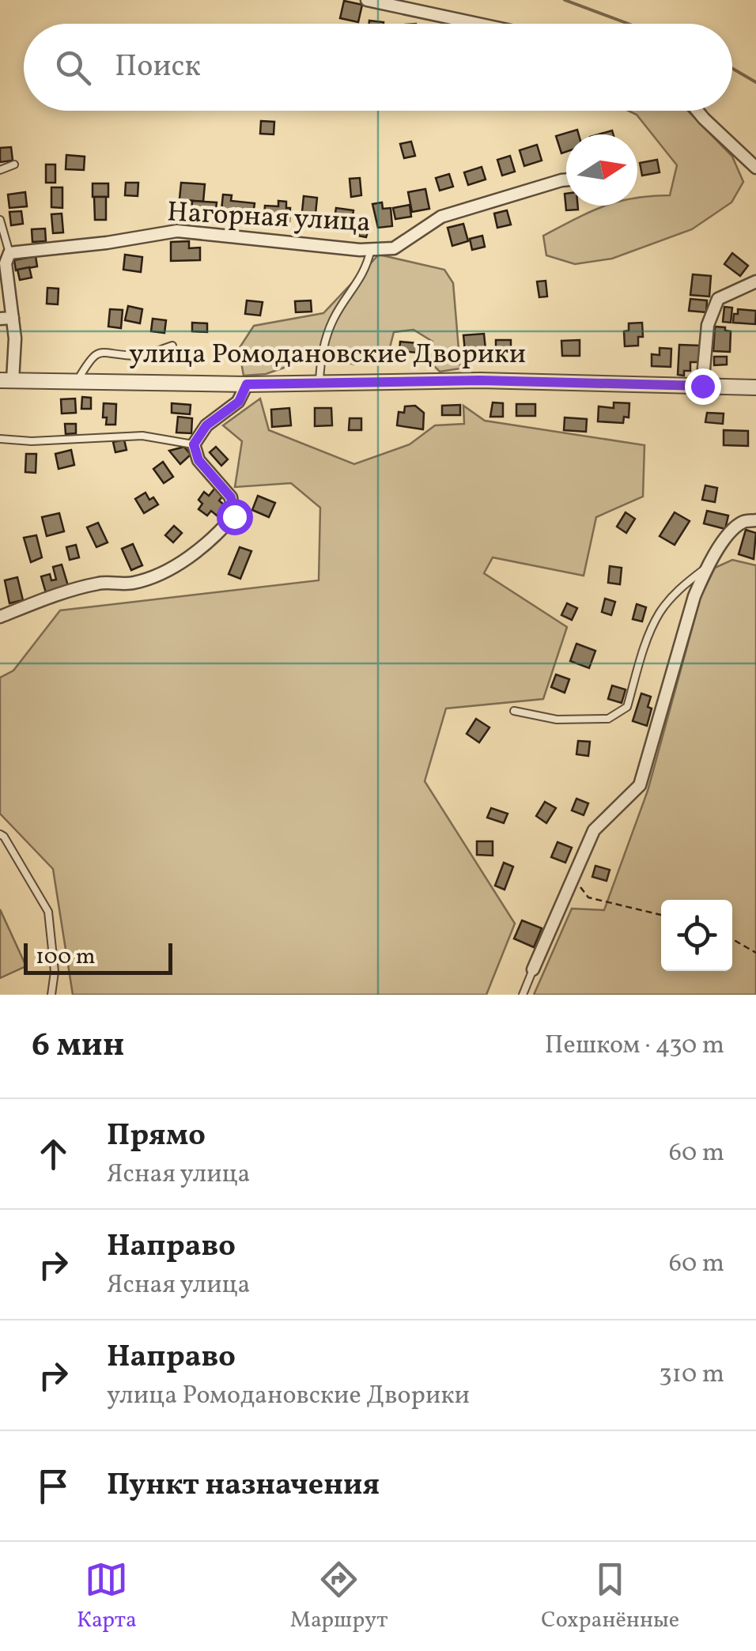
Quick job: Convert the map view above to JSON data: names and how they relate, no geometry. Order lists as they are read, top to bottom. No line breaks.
{"streets":{"street":["Нагорная улица","улица Ромодановские Дворики"]},"scale_bar":"100 m","north":"right","page":{"search":"Поиск","scale":"100 m","heading":["6 мин","Пешком · 430 m"],"list":[["Прямо","Ясная улица","60 m"],["Направо","Ясная улица","60 m"],["Направо","улица Ромодановские Дворики","310 m"],"Пункт назначения"],"nav":["Карта","Маршрут","Сохранённые"]}}
